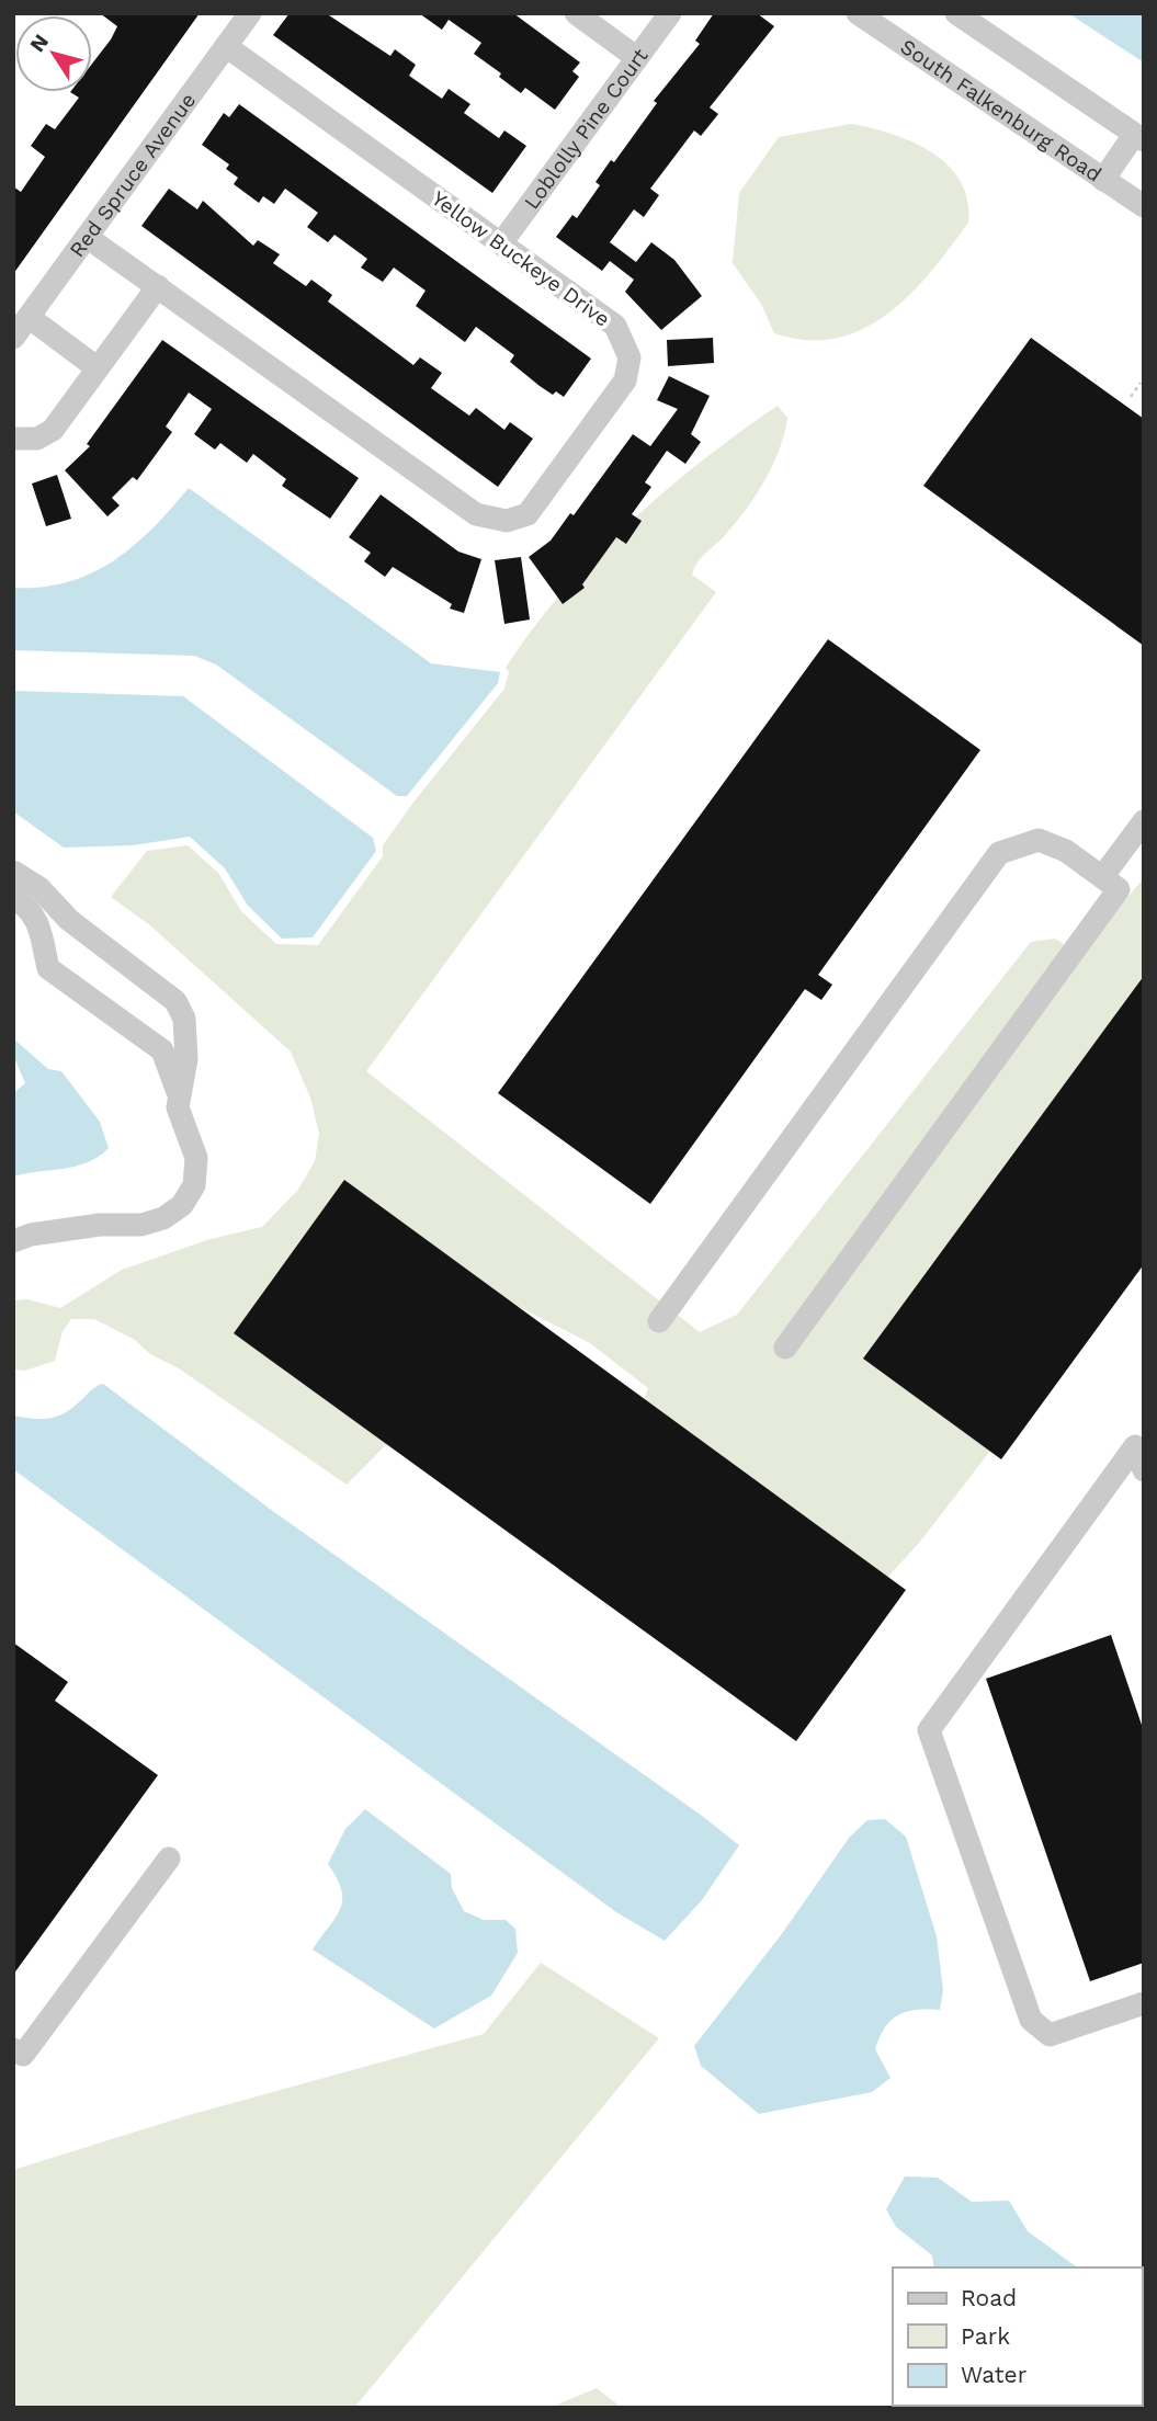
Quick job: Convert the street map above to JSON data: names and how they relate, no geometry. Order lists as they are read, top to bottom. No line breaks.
{"streets":{"street":["South Falkenburg Road","Loblolly Pine Court","Red Spruce Avenue","Yellow Buckeye Drive"]},"crossings":[["Loblolly Pine Court","Yellow Buckeye Drive"],["Red Spruce Avenue","Yellow Buckeye Drive"]],"legend":["Road","Park","Water"],"north":"top left"}
